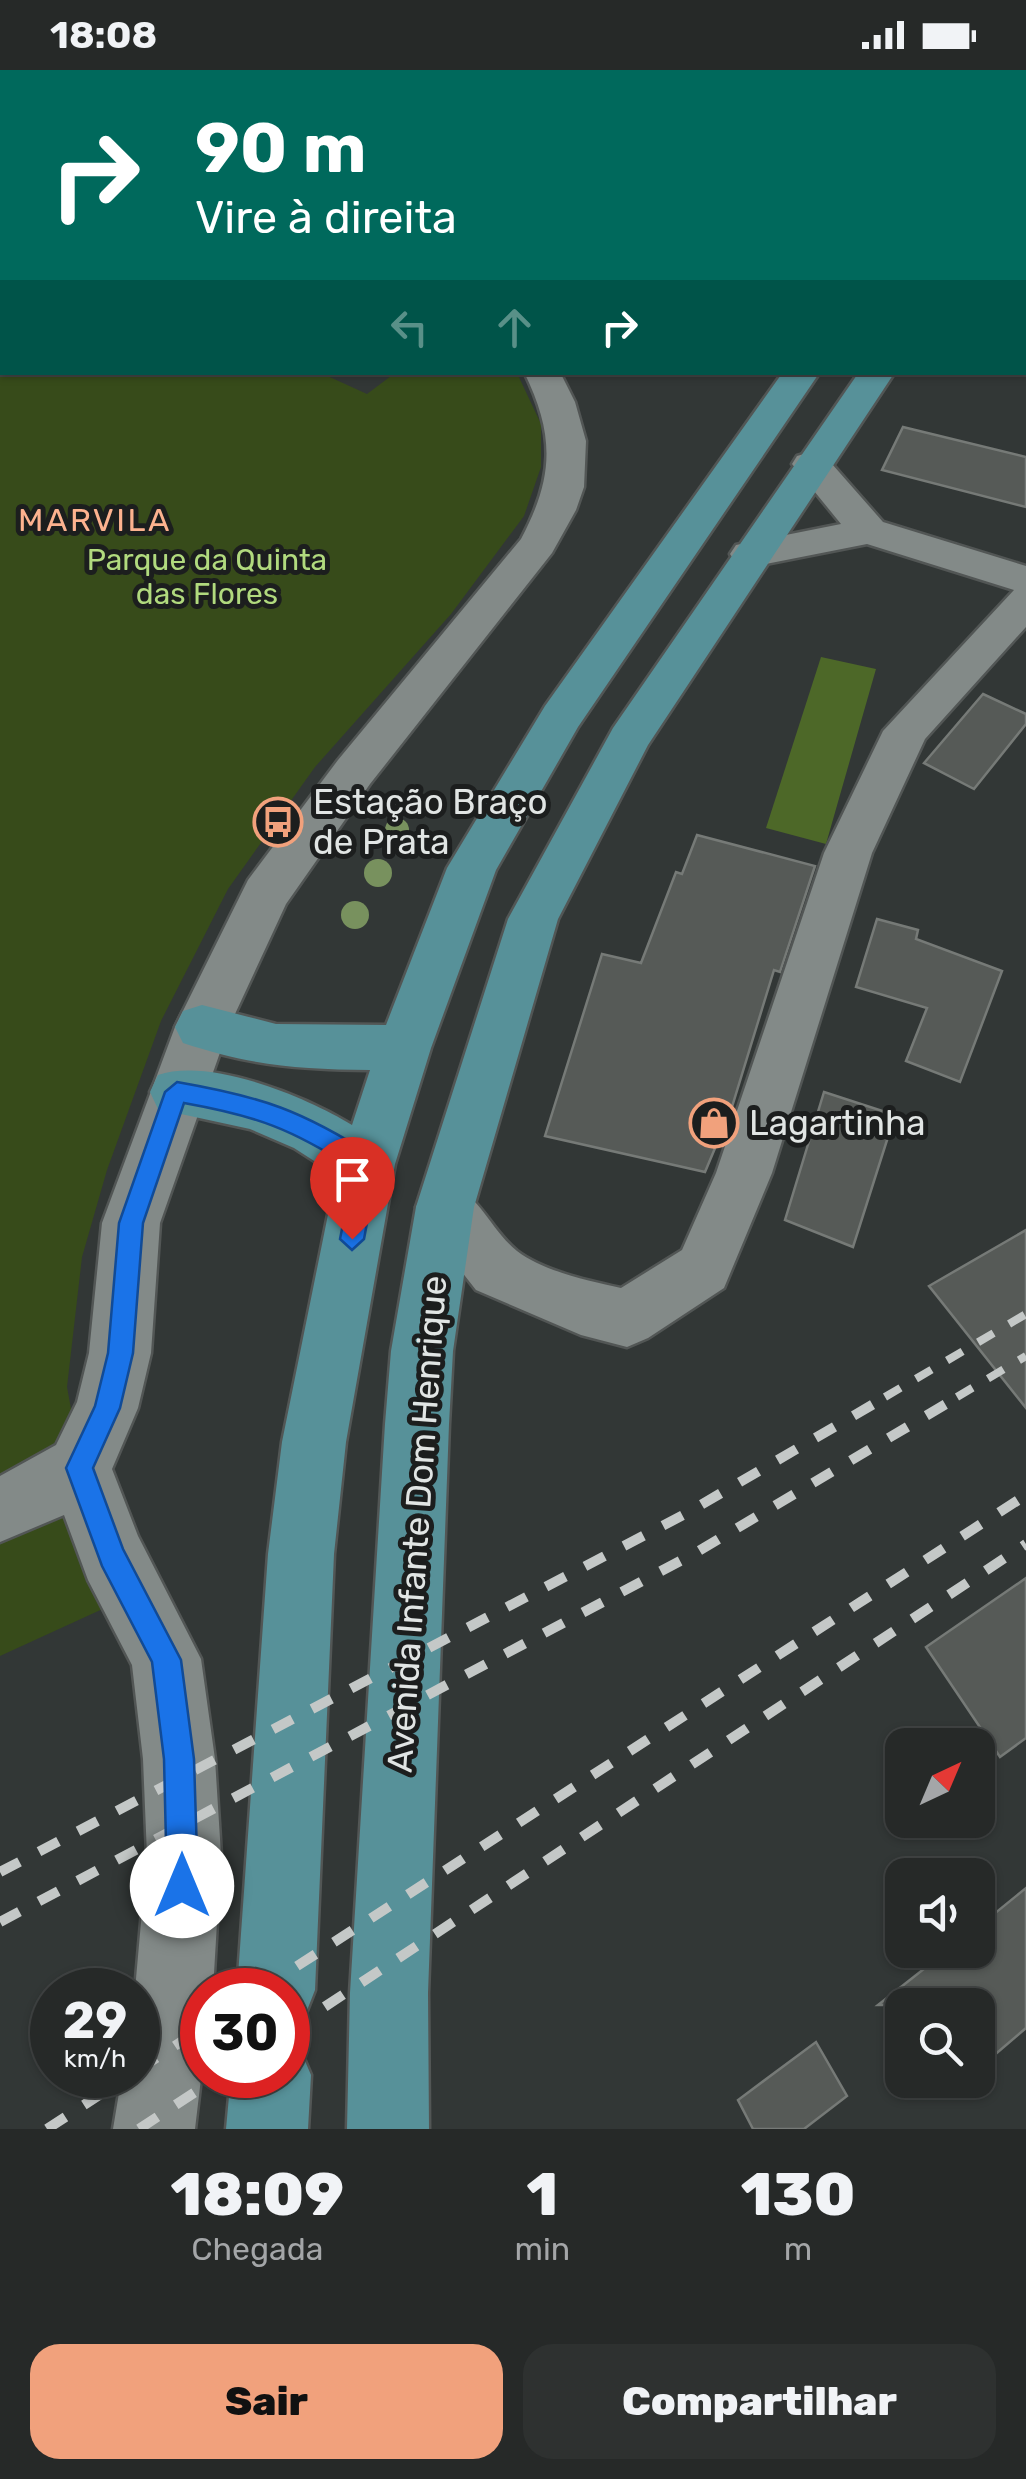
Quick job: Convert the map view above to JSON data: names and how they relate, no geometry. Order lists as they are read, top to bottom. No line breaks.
{"streets":{"main road":["Avenida Infante Dom Henrique"]},"districts":["MARVILA"],"parks":["Parque da Quinta das Flores"],"places":{"bus stop":["Estação Braço de Prata"],"shop":["Lagartinha"]},"north":"top right","page":{"status":"18:08","turn":["90 m","Vire à direita"],"speed":"29 km/h","limit":"30","eta":["18:09","Chegada","1","min","130","m"],"buttons":["Sair","Compartilhar"]}}
